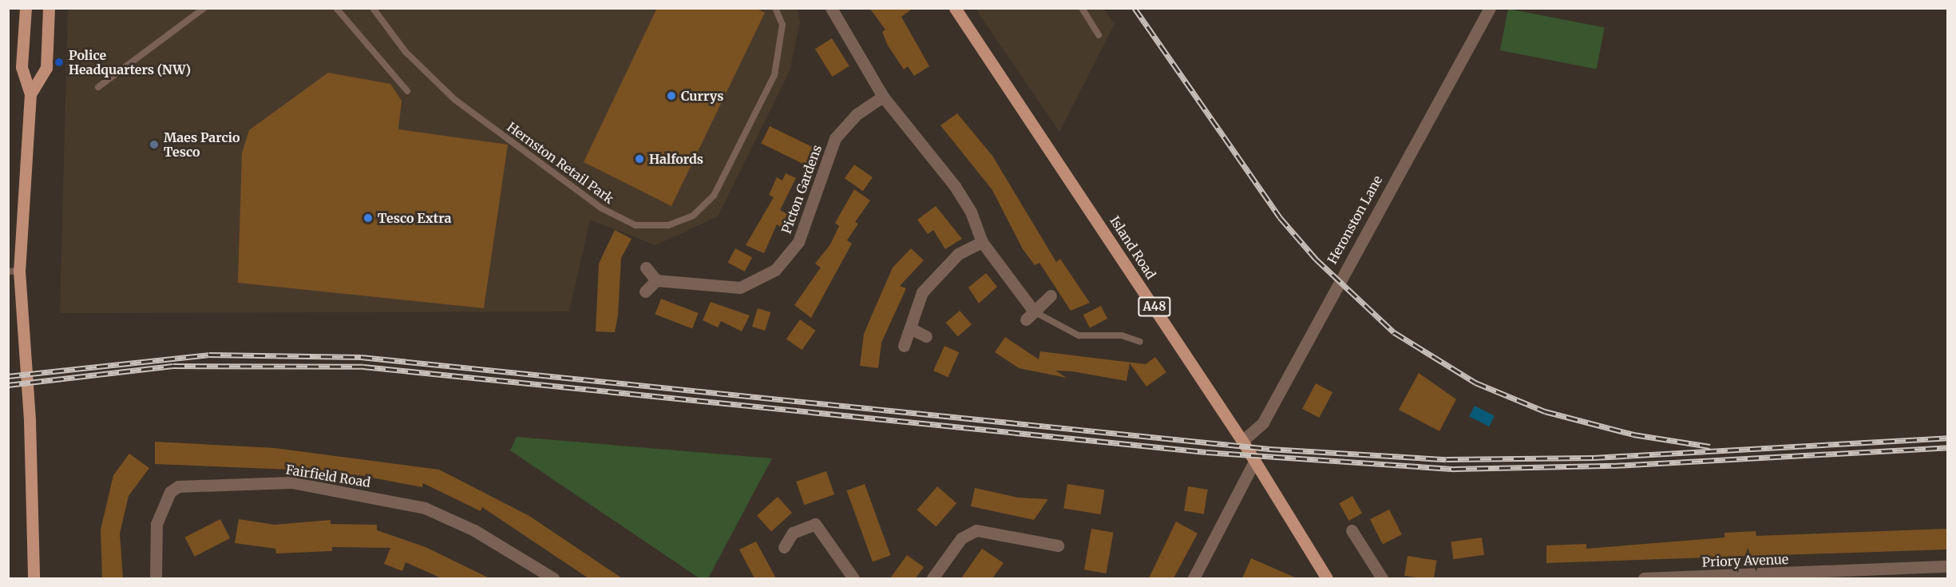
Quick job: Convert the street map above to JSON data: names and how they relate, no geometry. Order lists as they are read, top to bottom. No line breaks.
{"streets":{"main road":["Island Road","A48"],"street":["Picton Gardens","Heronston Lane","Fairfield Road","Priory Avenue"],"lane":["Hernston Retail Park"]},"crossings":[["Heronston Lane","Island Road"]],"places":["Police Headquarters (NW)","Currys","Maes Parcio Tesco","Halfords","Tesco Extra"]}
